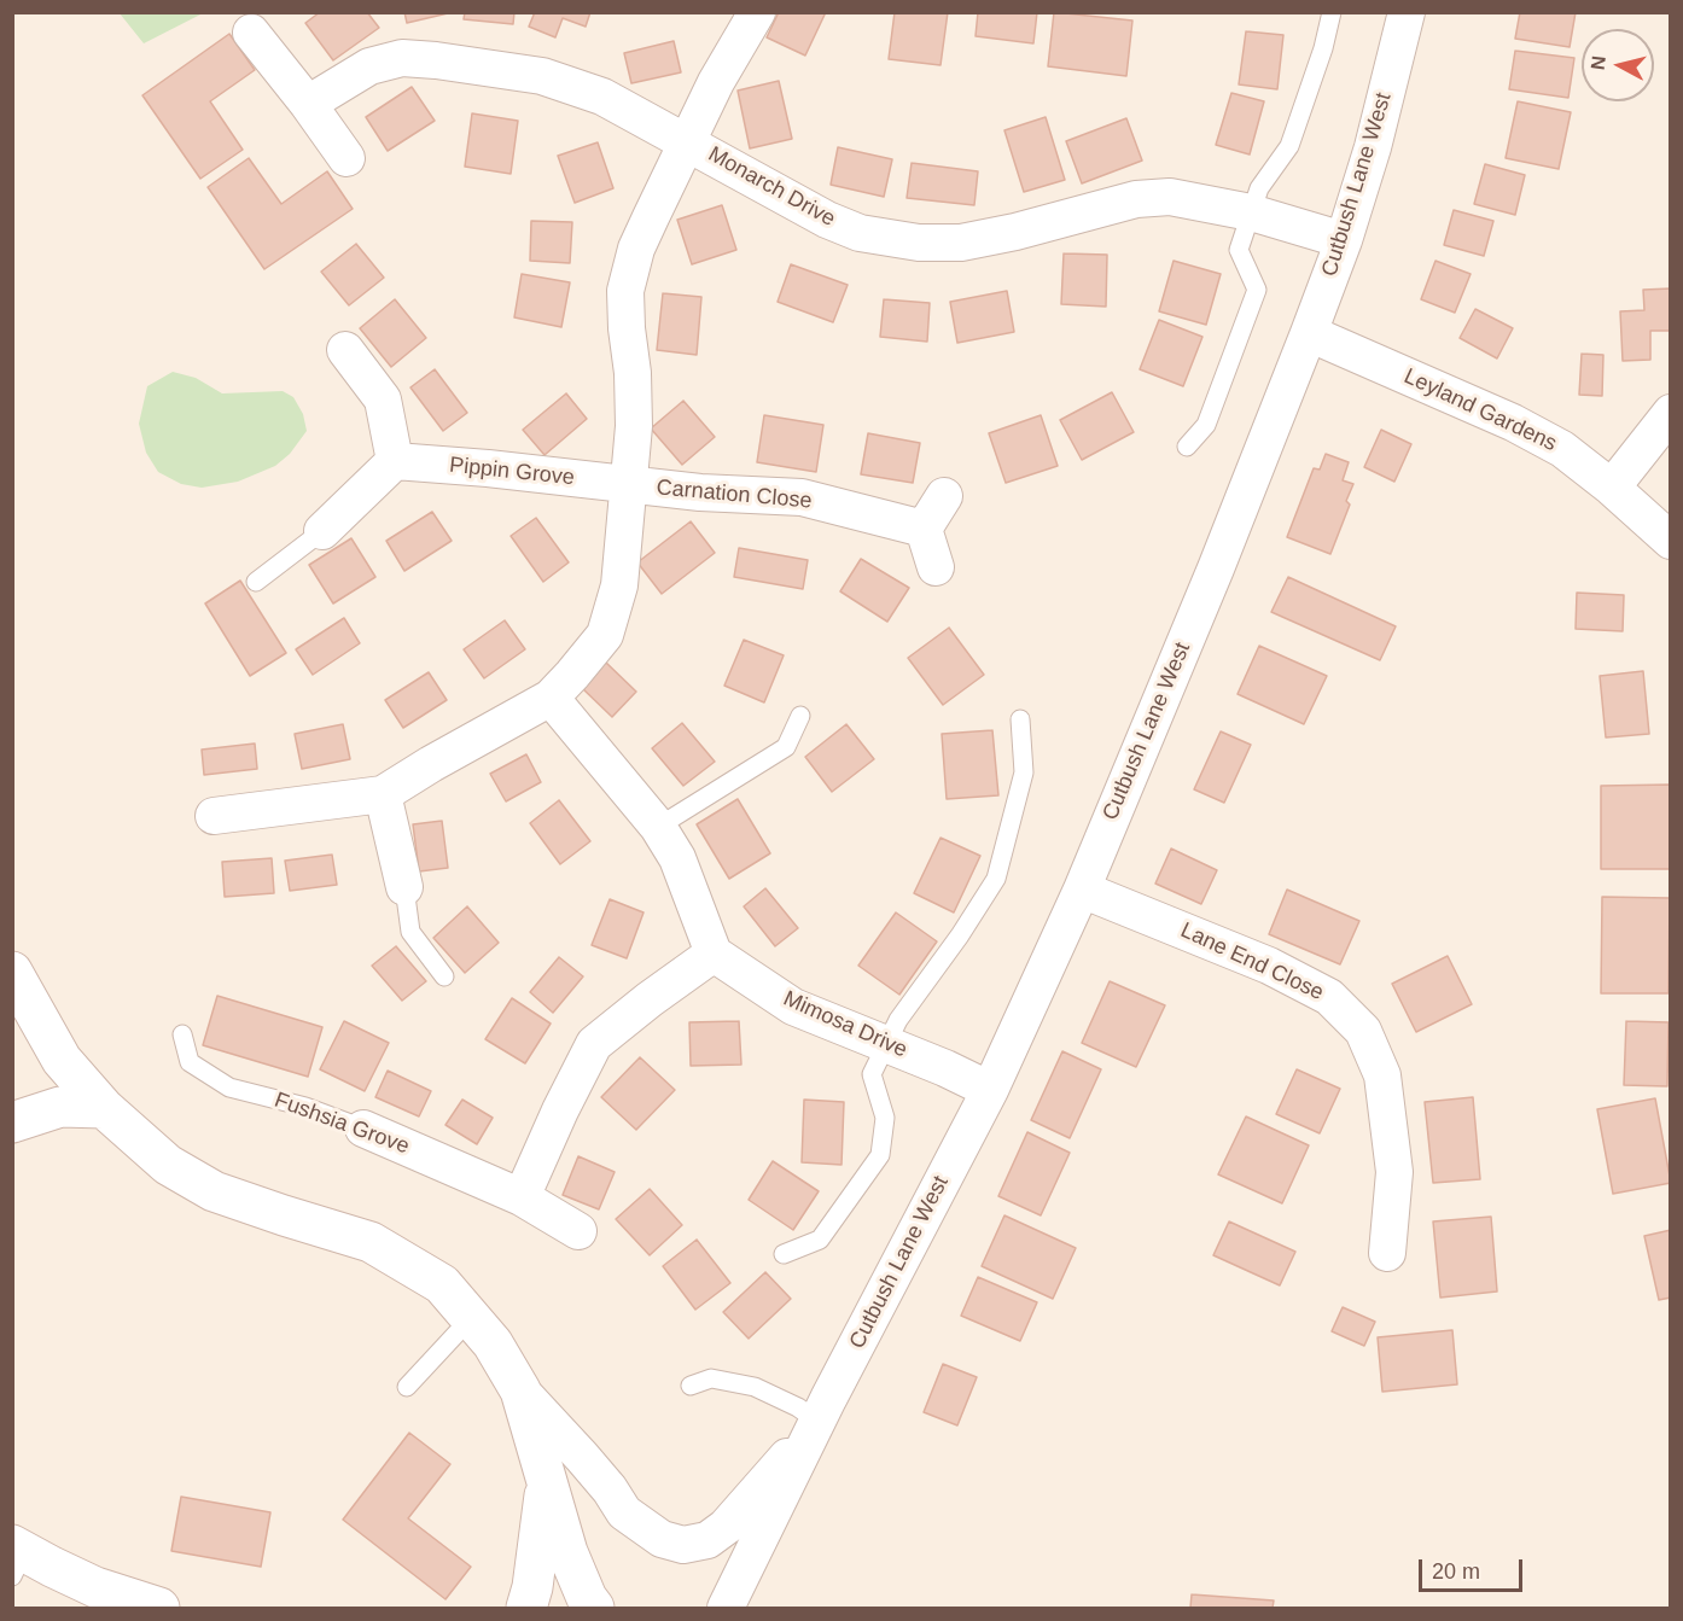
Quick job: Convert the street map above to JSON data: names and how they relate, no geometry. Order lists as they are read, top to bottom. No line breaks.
{"streets":{"street":["Cutbush Lane West","Monarch Drive","Leyland Gardens","Pippin Grove","Carnation Close","Lane End Close","Mimosa Drive","Fushsia Grove"]},"crossings":[["Cutbush Lane West","Monarch Drive"],["Cutbush Lane West","Leyland Gardens"],["Cutbush Lane West","Lane End Close"],["Cutbush Lane West","Mimosa Drive"],["Pippin Grove","Carnation Close"]],"scale_bar":"20 m","north":"left"}
